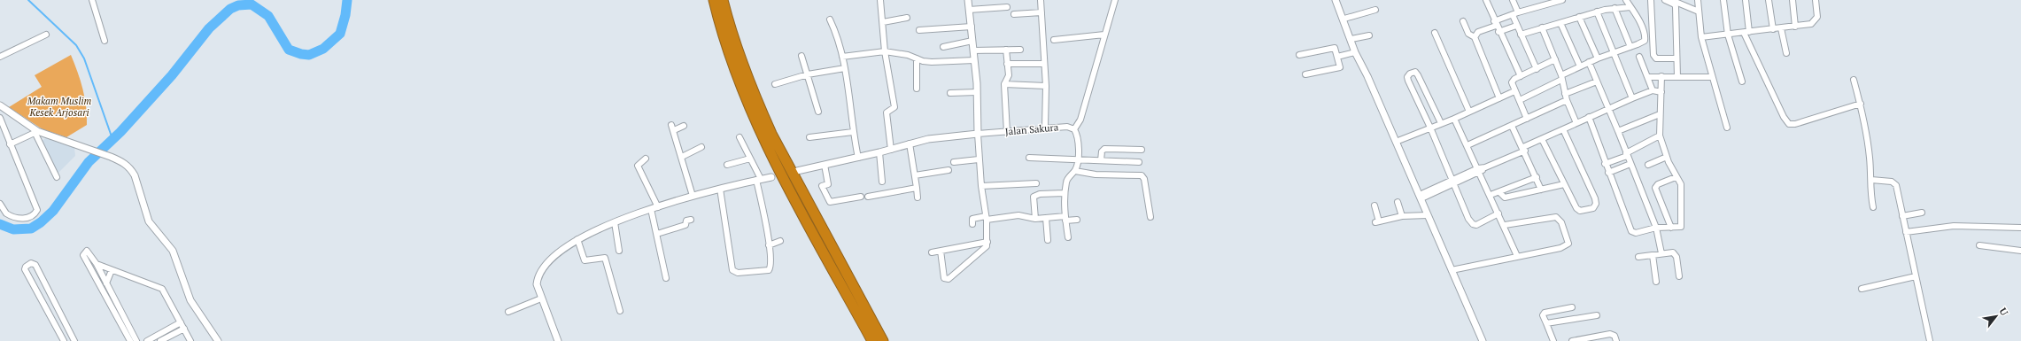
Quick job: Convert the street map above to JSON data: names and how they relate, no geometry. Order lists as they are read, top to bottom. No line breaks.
{"streets":{"street":["Jalan Sakura"]},"parks":["Makam Muslim Kesek Arjosari"],"north":"top right"}
